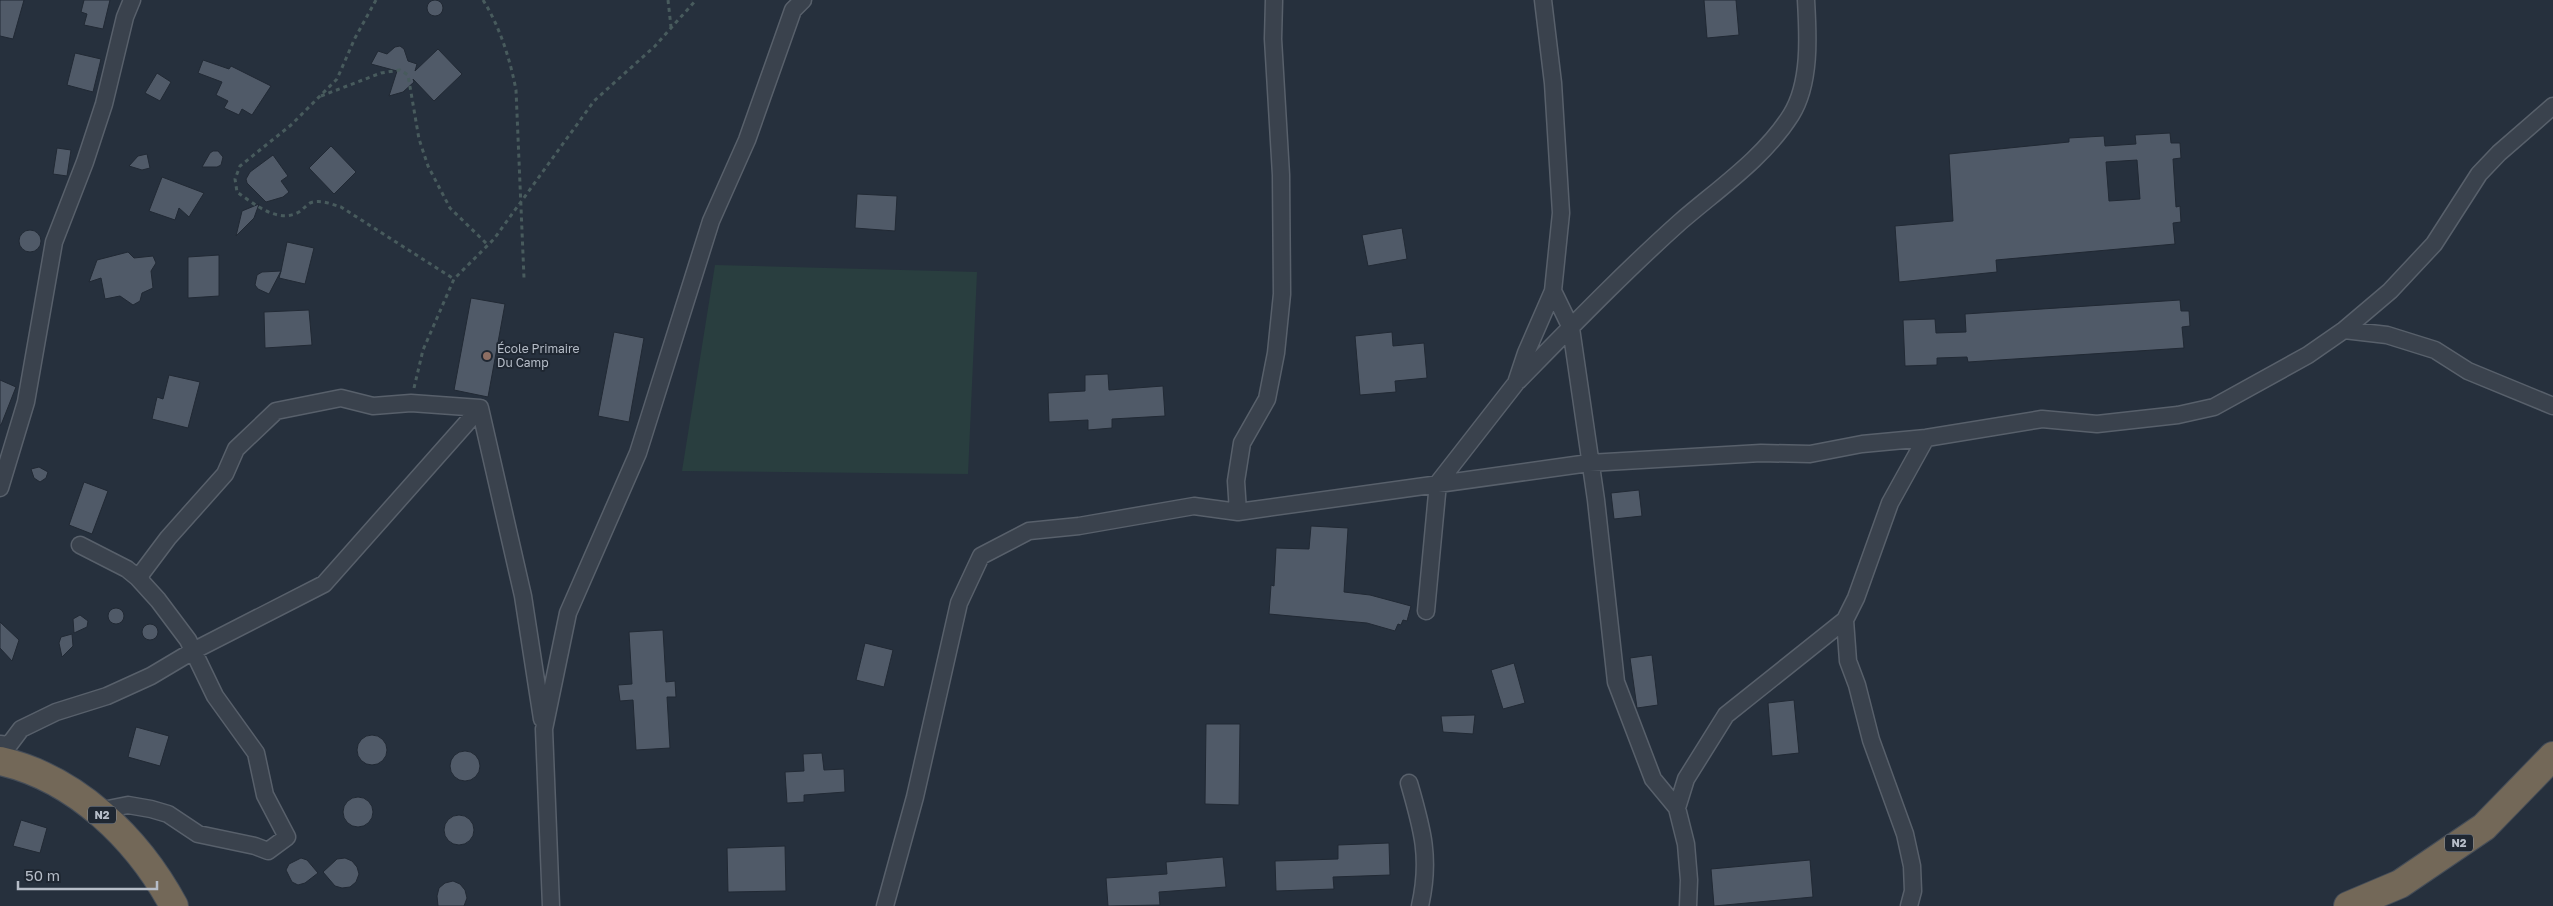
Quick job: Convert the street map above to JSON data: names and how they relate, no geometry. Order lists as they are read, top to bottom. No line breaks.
{"streets":{"highway":["N2"]},"places":["École Primaire Du Camp"],"scale_bar":"50 m"}
